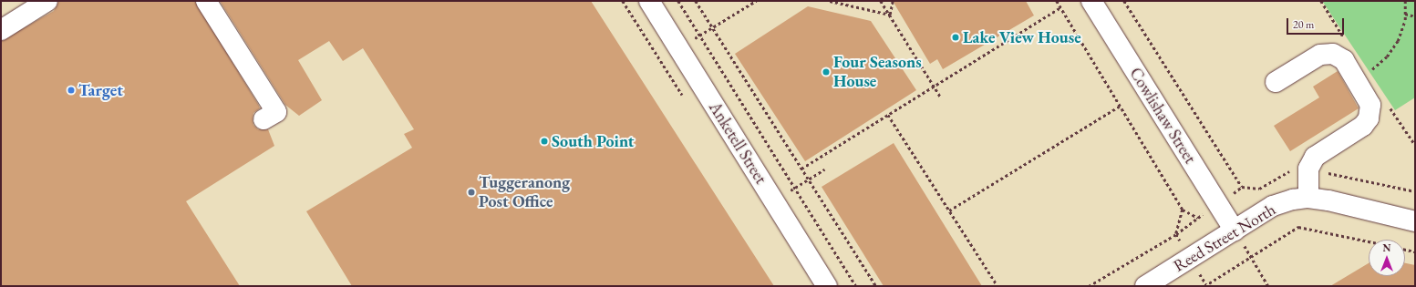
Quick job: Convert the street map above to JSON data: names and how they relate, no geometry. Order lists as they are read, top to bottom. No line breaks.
{"streets":{"street":["Cowlishaw Street","Anketell Street","Reed Street North"]},"crossings":[["Cowlishaw Street","Reed Street North"]],"places":["Lake View House","Four Seasons House","Target","South Point","Tuggeranong Post Office"],"scale_bar":"20 m","north":"top"}
